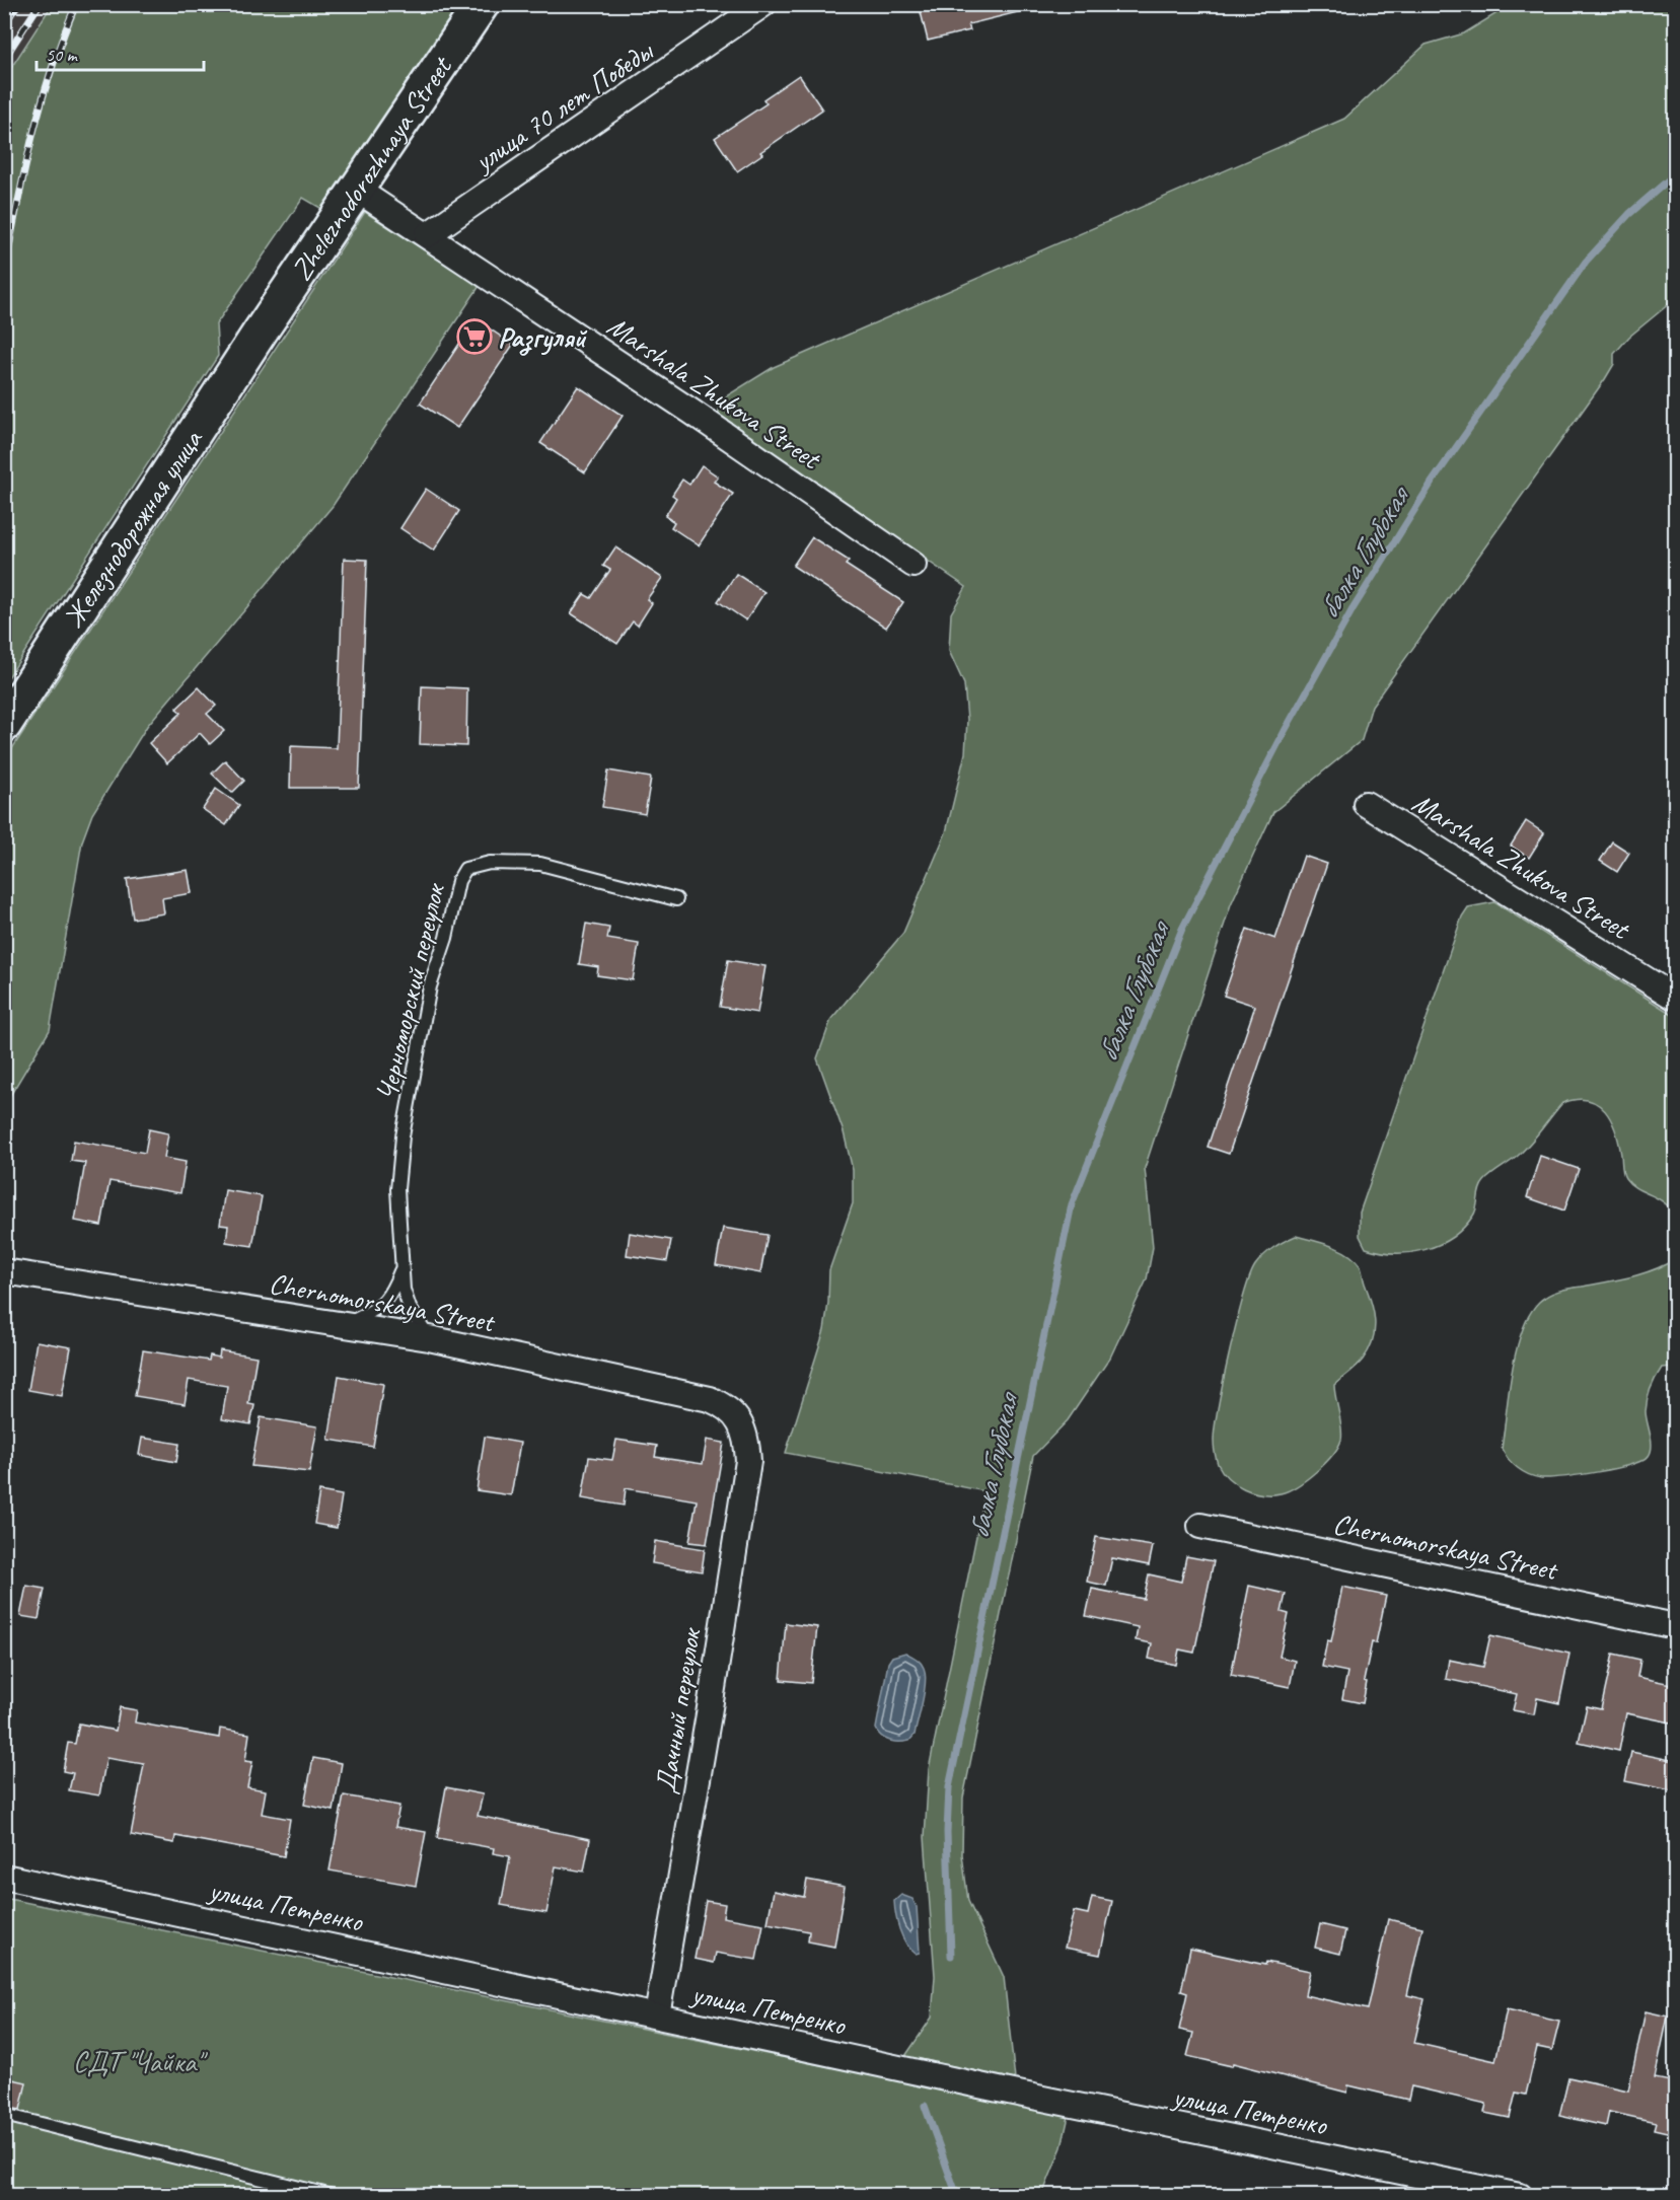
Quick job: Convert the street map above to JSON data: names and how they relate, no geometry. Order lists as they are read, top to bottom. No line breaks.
{"streets":{"main road":["Zheleznodorozhnaya Street","Железнодорожная улица"],"street":["улица 70 лет Победы","Marshala Zhukova Street","Chernomorskaya Street","Дачный переулок","улица Петренко"],"lane":["Черноморский переулок"]},"crossings":[["улица 70 лет Победы","Marshala Zhukova Street"],["Zheleznodorozhnaya Street","Marshala Zhukova Street"],["Zheleznodorozhnaya Street","Железнодорожная улица"],["Marshala Zhukova Street","Железнодорожная улица"],["Черноморский переулок","Chernomorskaya Street"],["Chernomorskaya Street","Дачный переулок"],["Дачный переулок","улица Петренко"]],"water":["балка Глубокая"],"parks":["СДТ \"Чайка\""],"places":{"supermarket":["Разгуляй"]},"scale_bar":"50 m"}
